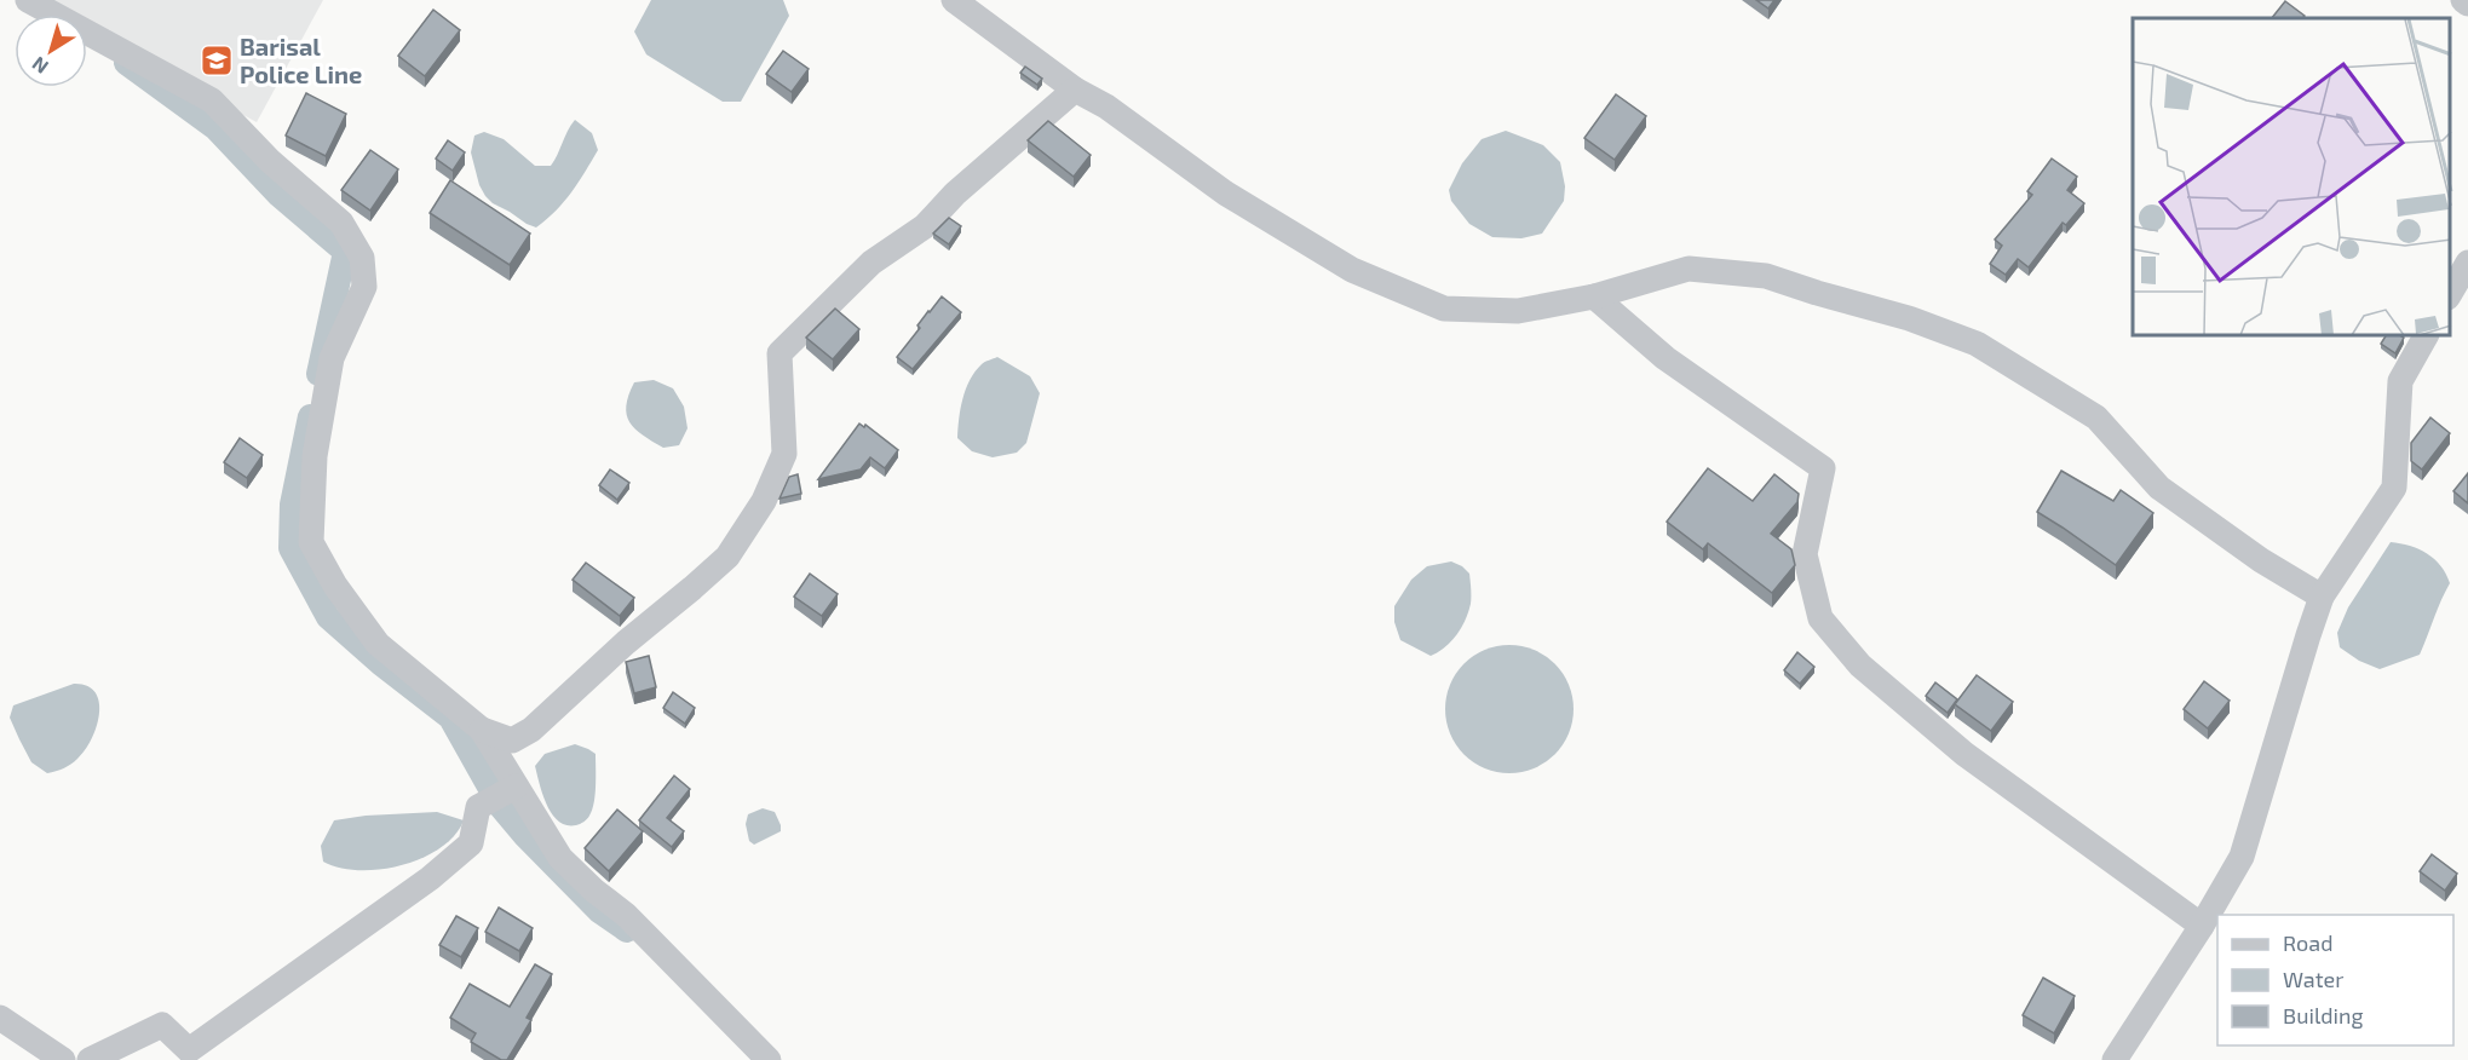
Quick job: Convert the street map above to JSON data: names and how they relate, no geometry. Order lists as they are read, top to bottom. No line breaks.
{"places":{"school or university":["Barisal Police Line"]},"legend":["Road","Water","Building"],"north":"bottom left"}
